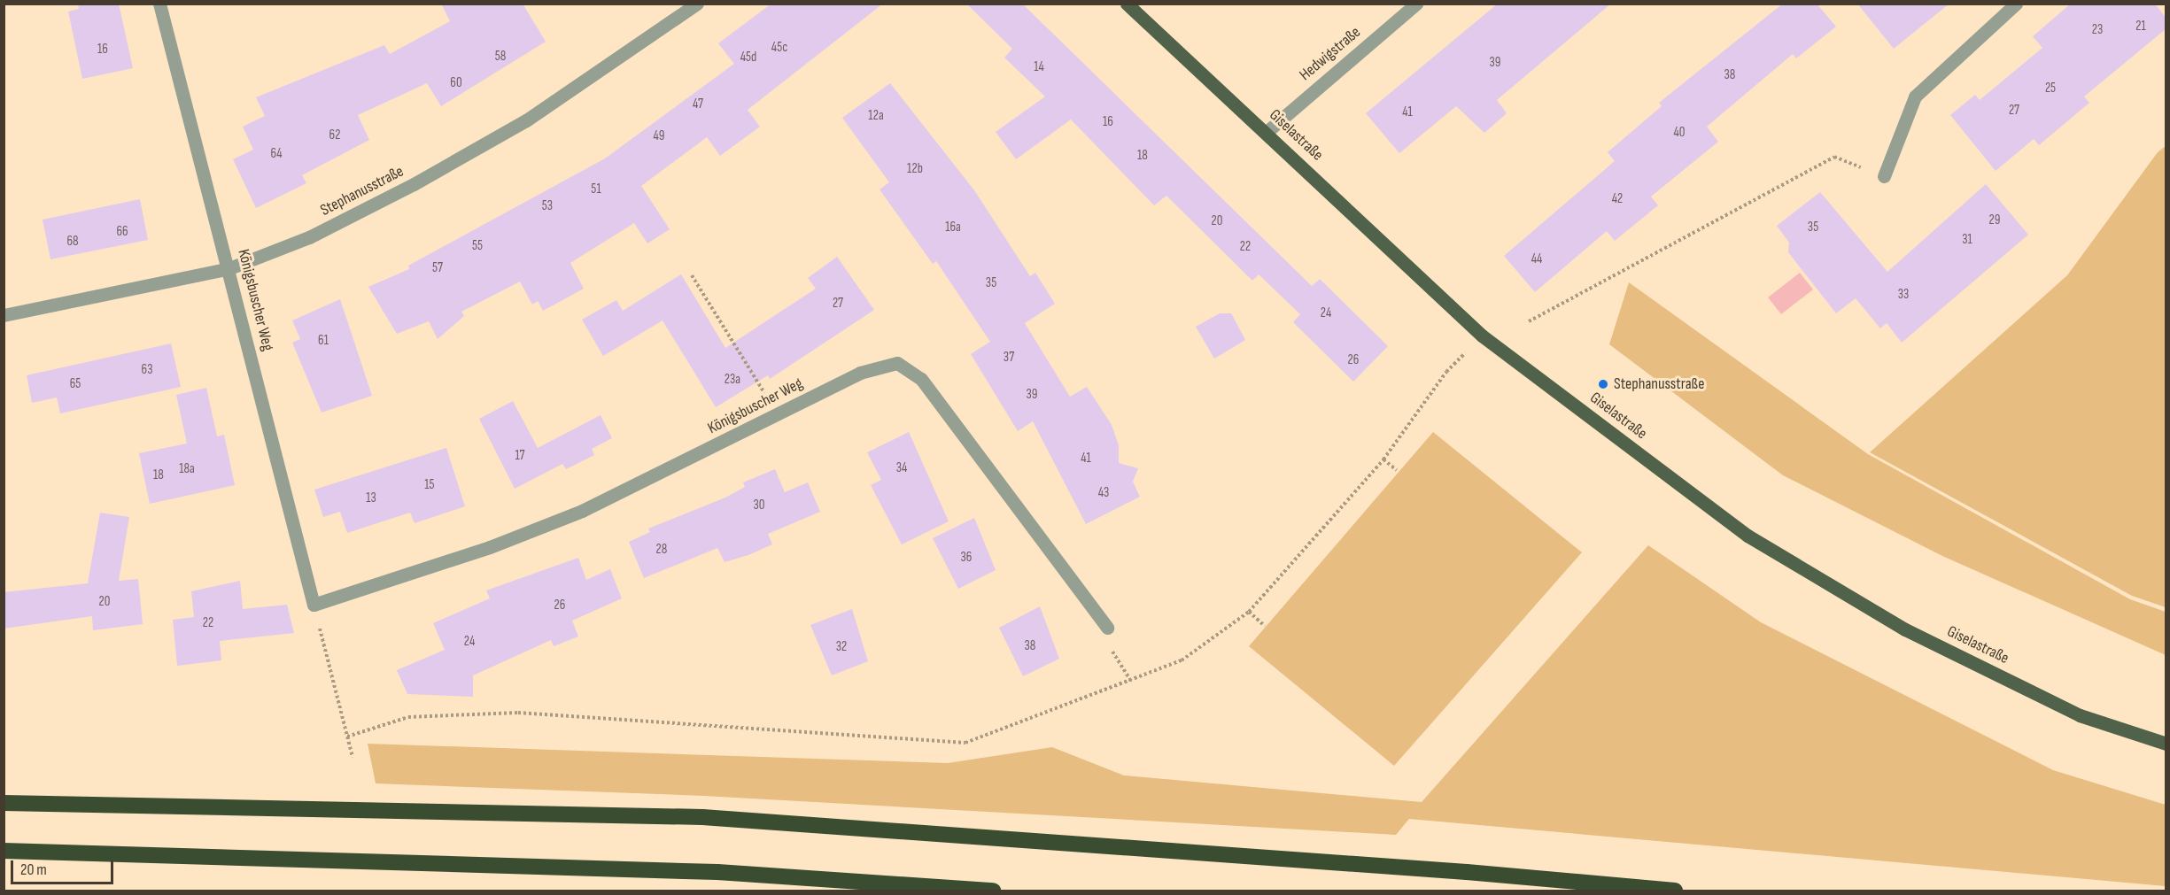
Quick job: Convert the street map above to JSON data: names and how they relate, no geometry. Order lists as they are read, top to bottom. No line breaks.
{"streets":{"main road":["Giselastraße"],"street":["Hedwigstraße","Stephanusstraße","Königsbuscher Weg"]},"crossings":[["Hedwigstraße","Giselastraße"],["Stephanusstraße","Königsbuscher Weg"]],"places":["Stephanusstraße"],"house_numbers":["21","23","45c","16","58","45d","39","14","38","60","25","47","27","41","12a","16","40","62","49","64","18","12b","51","42","53","29","20","16a","35","66","31","68","55","22","44","57","35","33","27","24","61","37","26","63","23a","65","39","17","41","34","18a","18","15","43","13","30","28","36","20","26","22","24","38","32"],"scale_bar":"20 m"}
